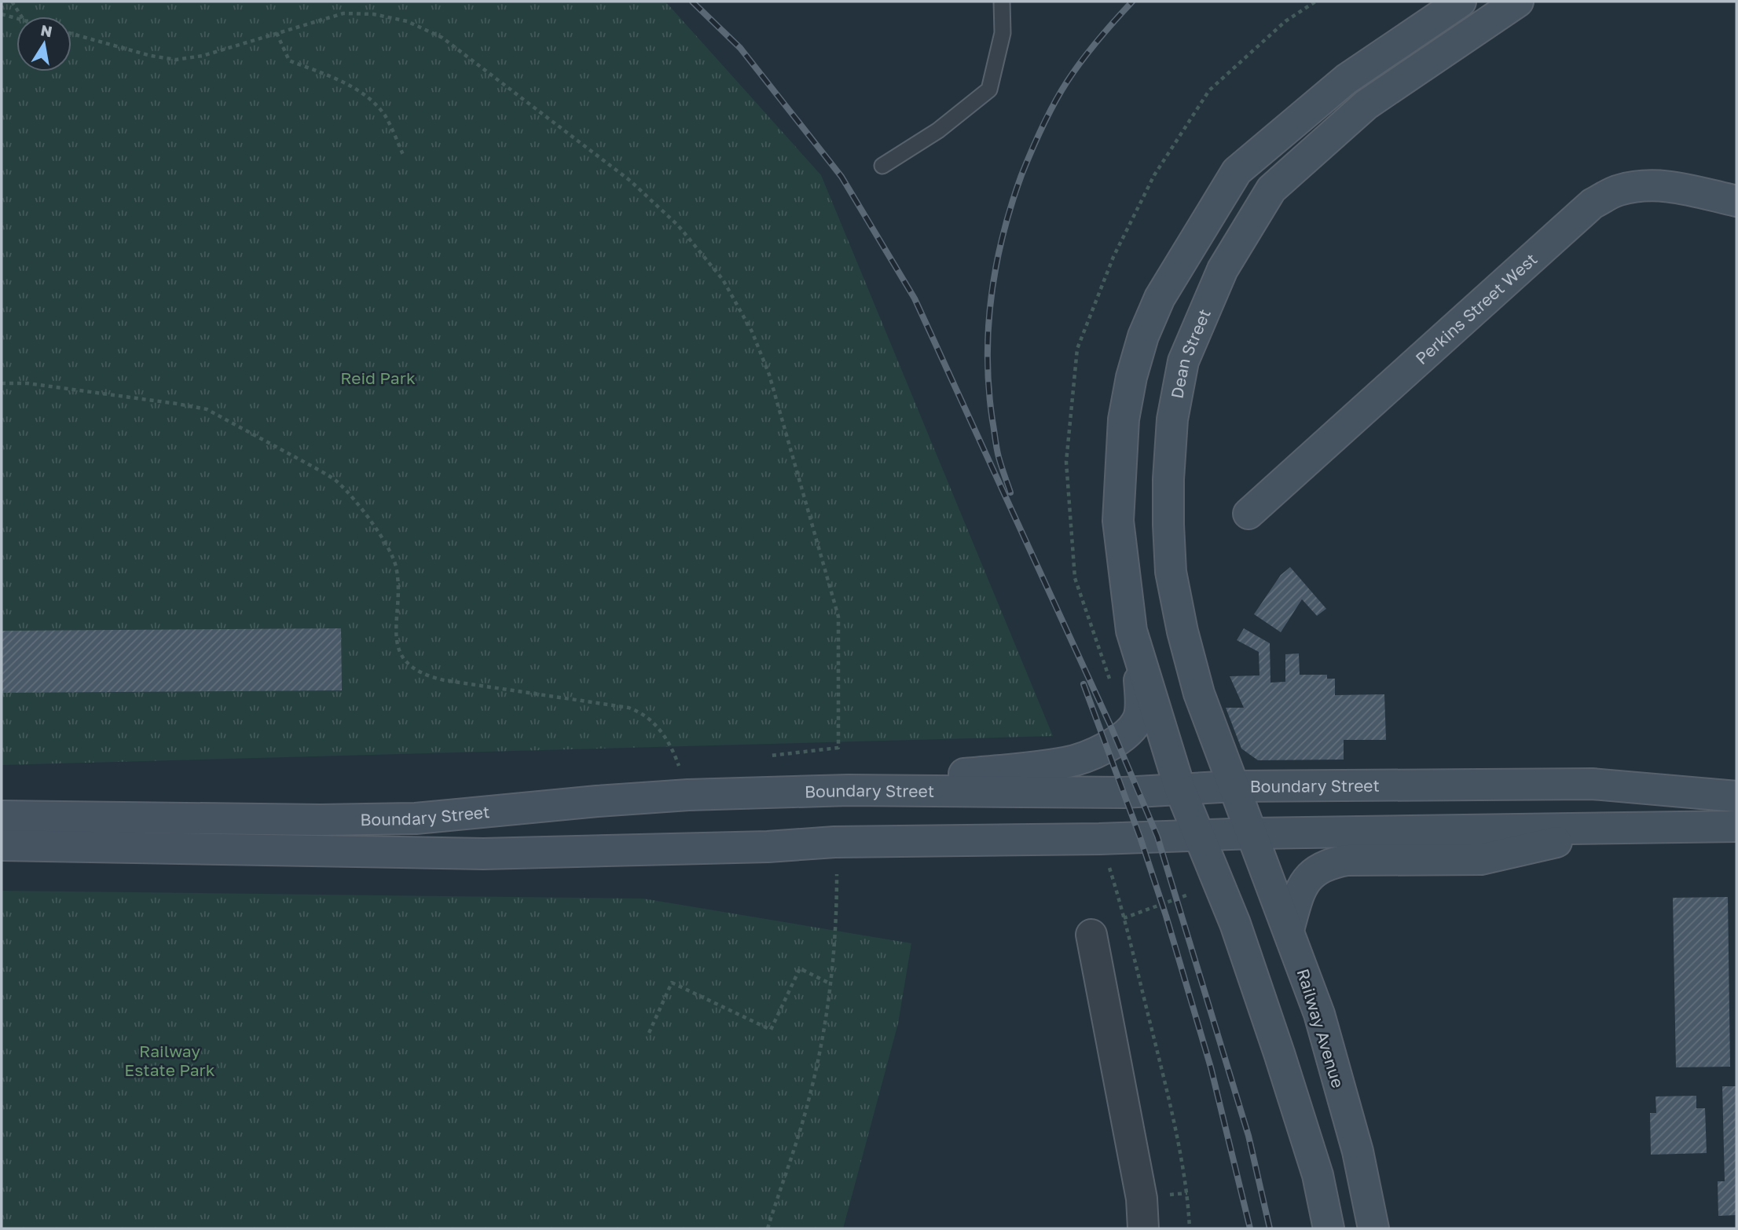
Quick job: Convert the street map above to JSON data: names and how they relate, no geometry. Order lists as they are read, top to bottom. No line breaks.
{"streets":{"main road":["Perkins Street West","Dean Street","Boundary Street","Railway Avenue"]},"crossings":[["Dean Street","Boundary Street"],["Dean Street","Railway Avenue"],["Boundary Street","Railway Avenue"]],"parks":["Reid Park","Railway Estate Park"],"north":"top"}
